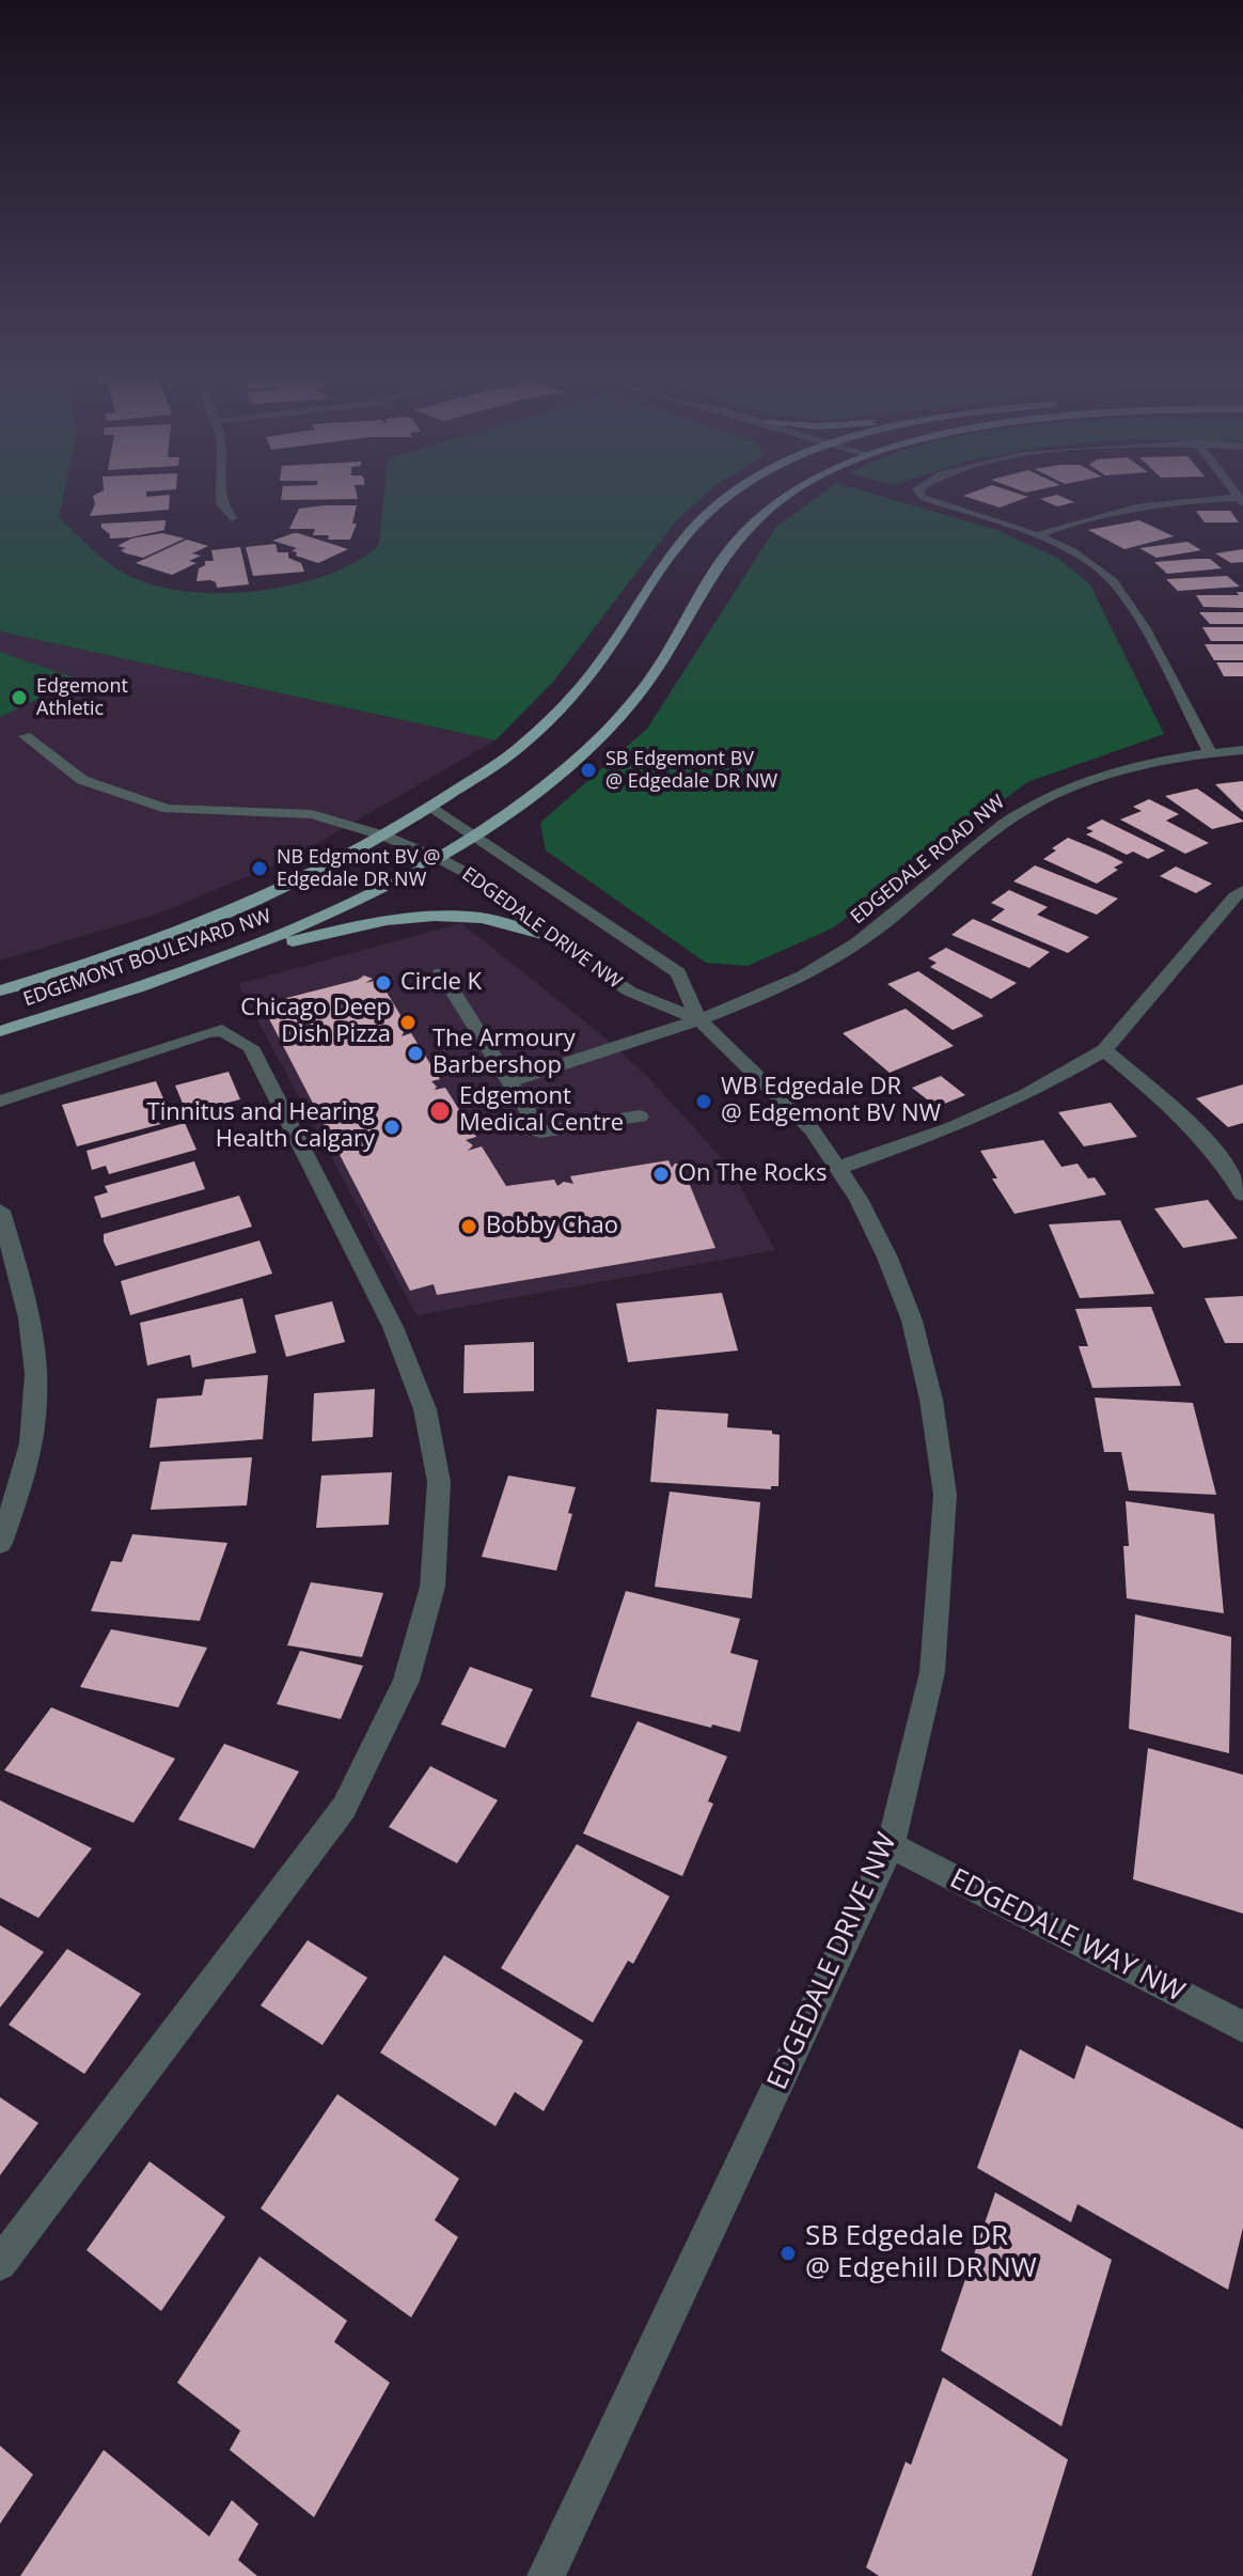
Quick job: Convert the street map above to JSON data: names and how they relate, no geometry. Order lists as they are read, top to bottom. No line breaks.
{"streets":{"main road":["EDGEMONT BOULEVARD NW"],"street":["EDGEDALE ROAD NW","EDGEDALE DRIVE NW","EDGEDALE WAY NW"]},"crossings":[["EDGEDALE ROAD NW","EDGEDALE DRIVE NW"],["EDGEDALE DRIVE NW","EDGEMONT BOULEVARD NW"],["EDGEDALE DRIVE NW","EDGEDALE WAY NW"]],"places":["Edgemont Athletic","SB Edgemont BV @ Edgedale DR NW","NB Edgmont BV @ Edgedale DR NW","Circle K","Chicago Deep Dish Pizza","The Armoury Barbershop","WB Edgedale DR @ Edgemont BV NW","Edgemont Medical Centre","Tinnitus and Hearing Health Calgary","On The Rocks","Bobby Chao","SB Edgedale DR @ Edgehill DR NW"]}
